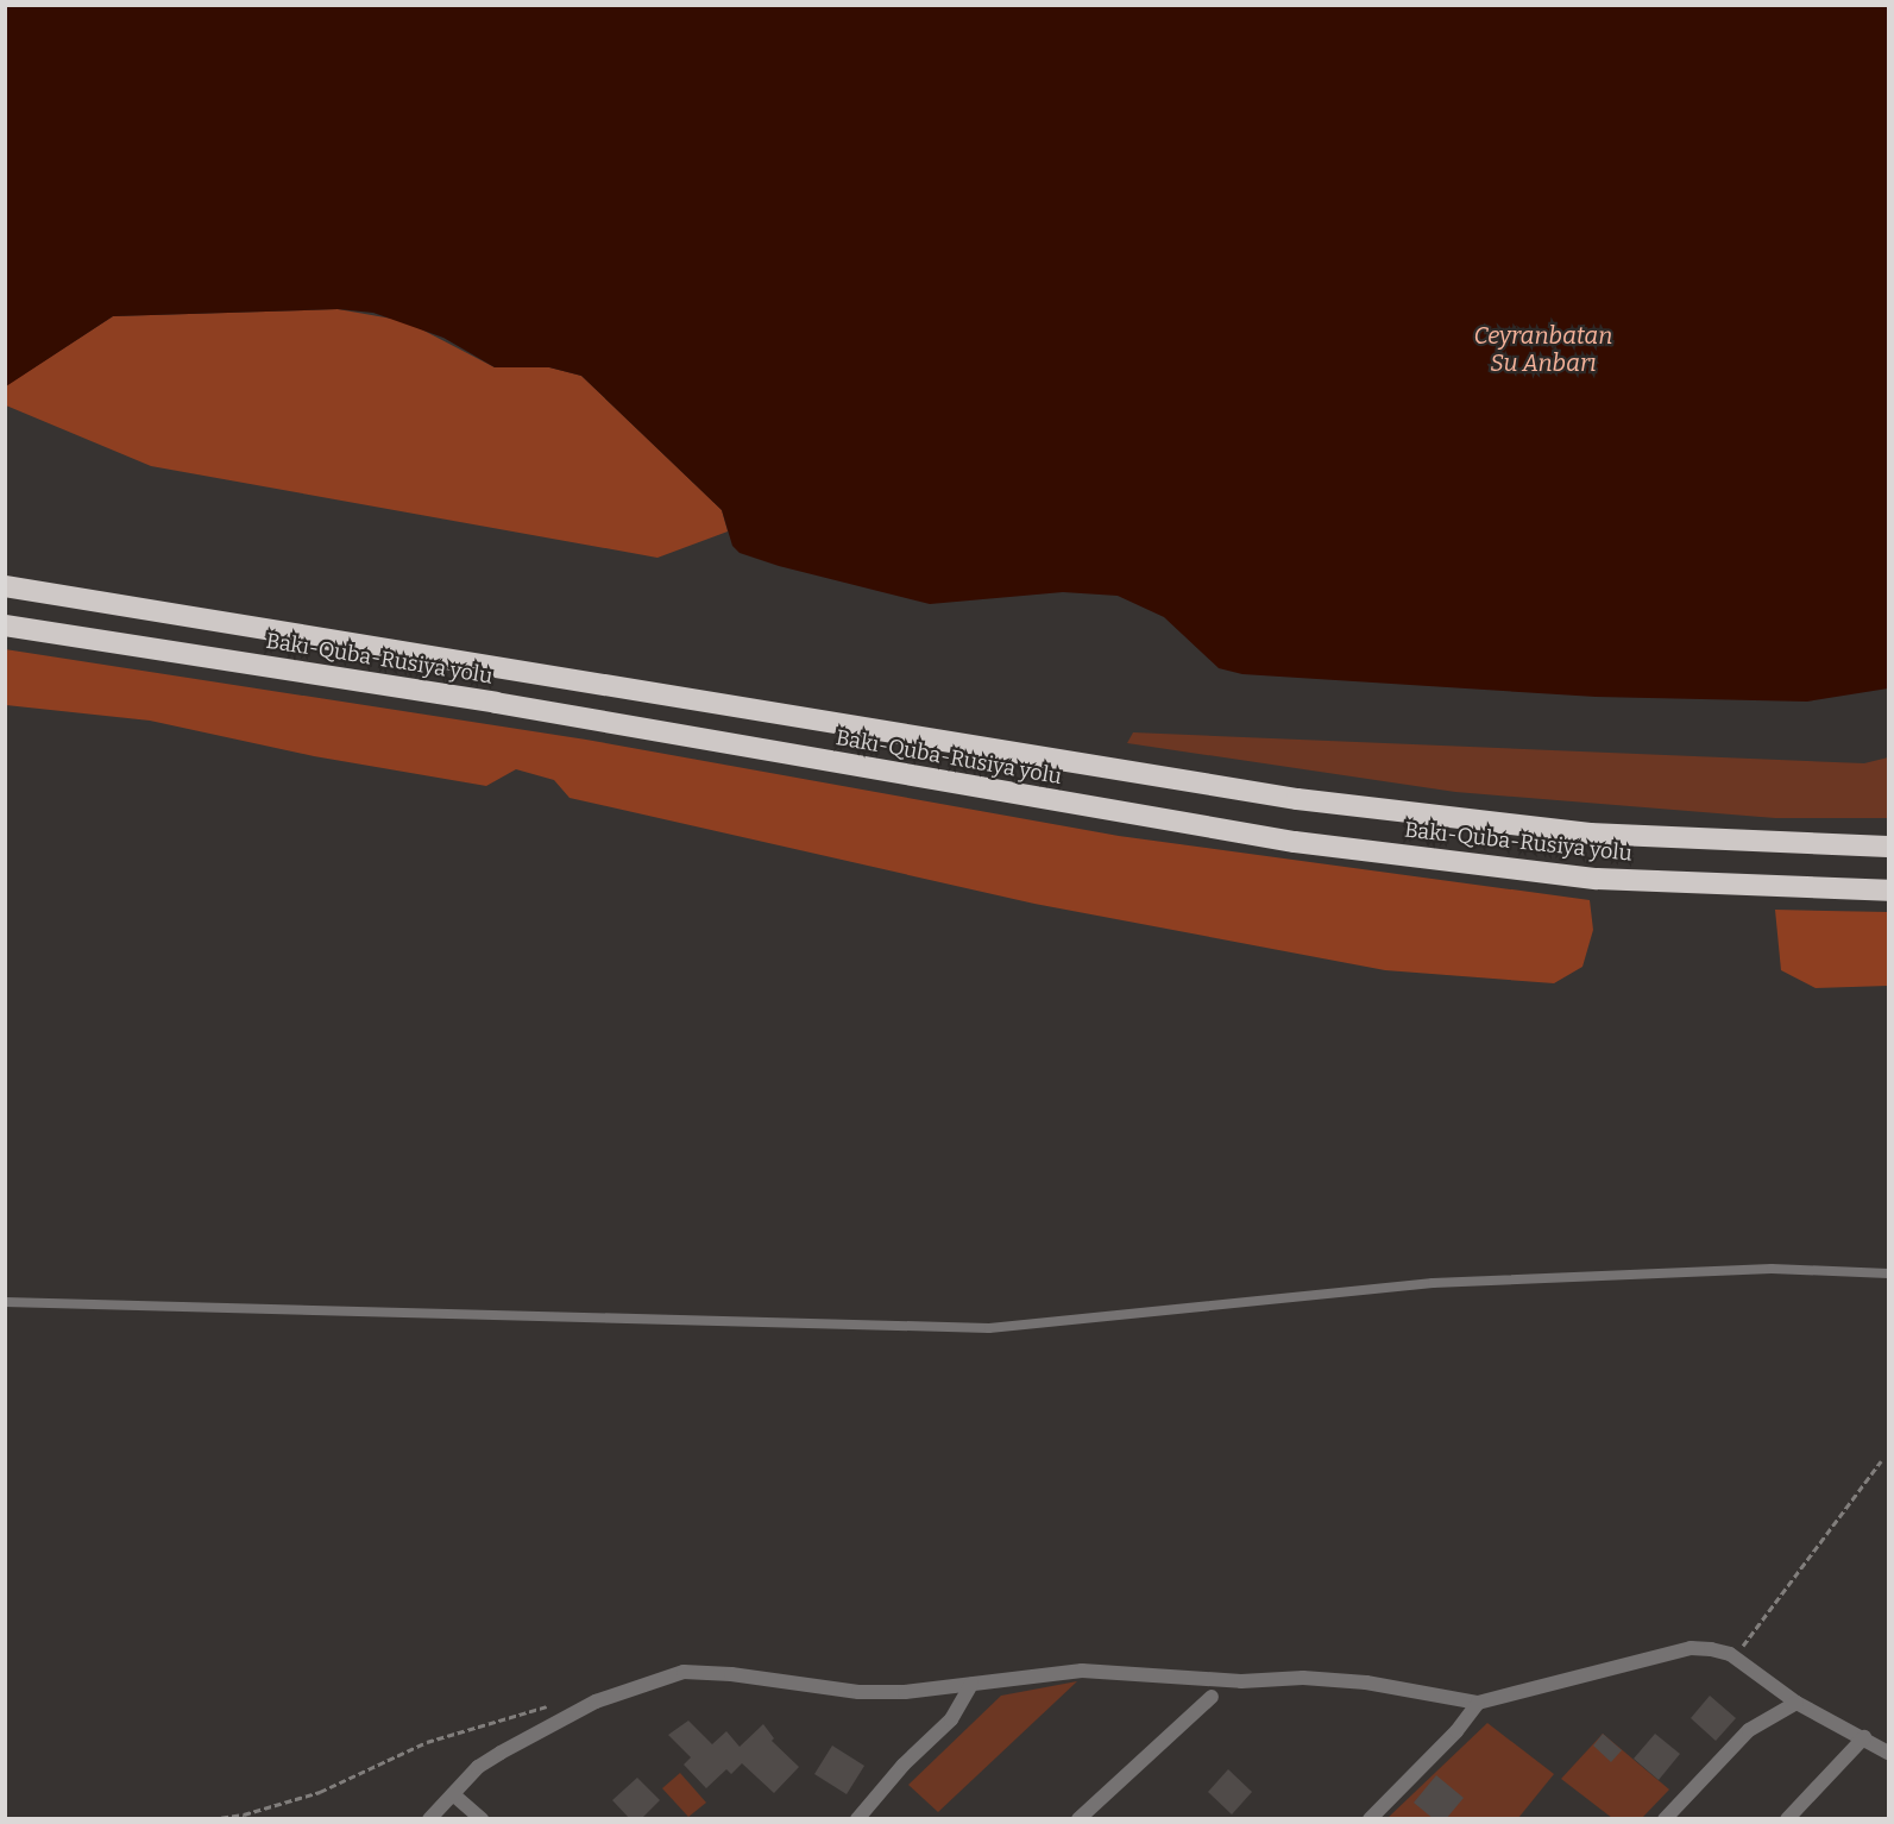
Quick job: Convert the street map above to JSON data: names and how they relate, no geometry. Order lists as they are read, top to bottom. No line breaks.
{"streets":{"highway":["Bakı-Quba-Rusiya yolu"]},"water":["Ceyranbatan Su Anbarı"]}
